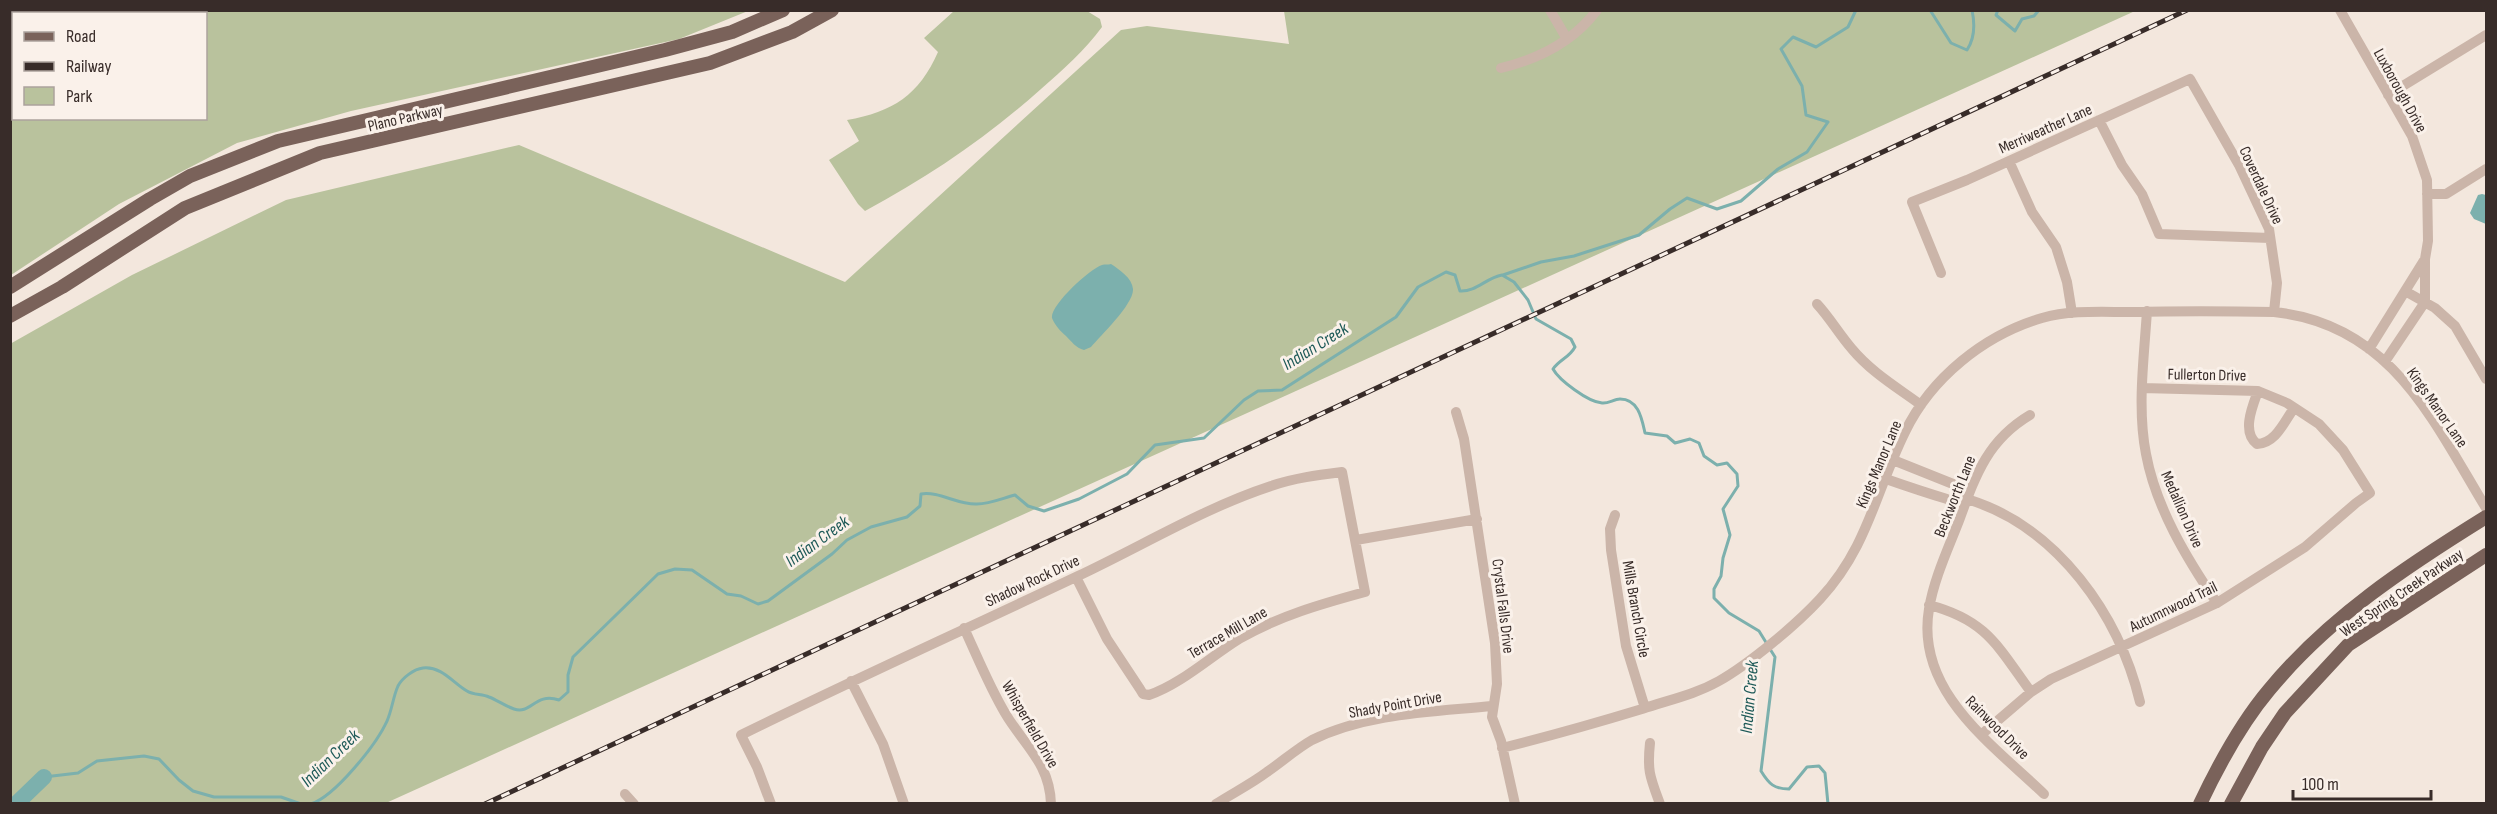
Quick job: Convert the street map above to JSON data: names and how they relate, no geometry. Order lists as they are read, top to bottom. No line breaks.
{"streets":{"main road":["Plano Parkway","West Spring Creek Parkway"],"street":["Luxborough Drive","Merriweather Lane","Coverdale Drive","Fullerton Drive","Kings Manor Lane","Beckworth Lane","Medallion Drive","Shadow Rock Drive","Crystal Falls Drive","Autumnwood Trail","Mills Branch Circle","Terrace Mill Lane","Shady Point Drive","Whisperfield Drive","Rainwood Drive"]},"crossings":[["Luxborough Drive","Kings Manor Lane"],["Merriweather Lane","Coverdale Drive"],["Coverdale Drive","Kings Manor Lane"],["Fullerton Drive","Medallion Drive"],["Fullerton Drive","Autumnwood Trail"],["Kings Manor Lane","Medallion Drive"],["Kings Manor Lane","Crystal Falls Drive"],["Kings Manor Lane","Mills Branch Circle"],["Beckworth Lane","Rainwood Drive"],["Medallion Drive","Autumnwood Trail"],["Shadow Rock Drive","Terrace Mill Lane"],["Shadow Rock Drive","Whisperfield Drive"],["Crystal Falls Drive","Shady Point Drive"],["Autumnwood Trail","Rainwood Drive"]],"water":["Indian Creek"],"legend":["Road","Railway","Park"],"scale_bar":"100 m"}
